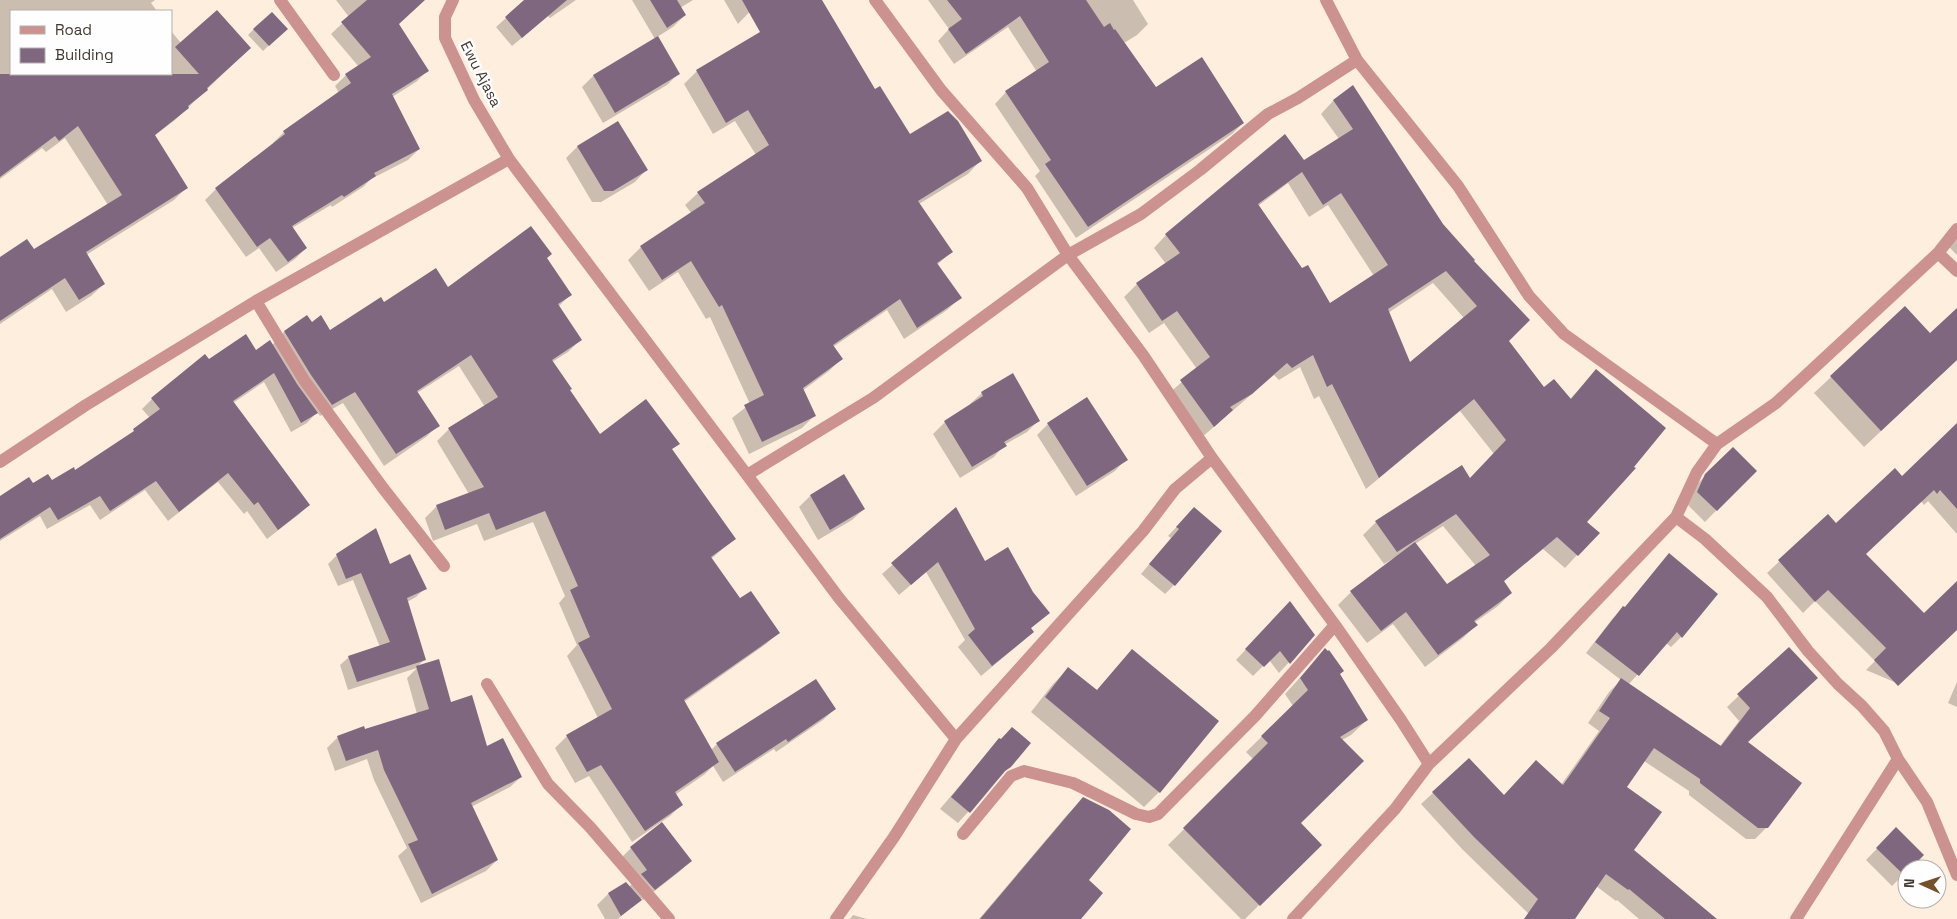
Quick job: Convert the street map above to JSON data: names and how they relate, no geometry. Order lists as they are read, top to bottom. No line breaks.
{"streets":{"street":["Ewu Ajasa"]},"legend":["Road","Building"],"north":"left"}
